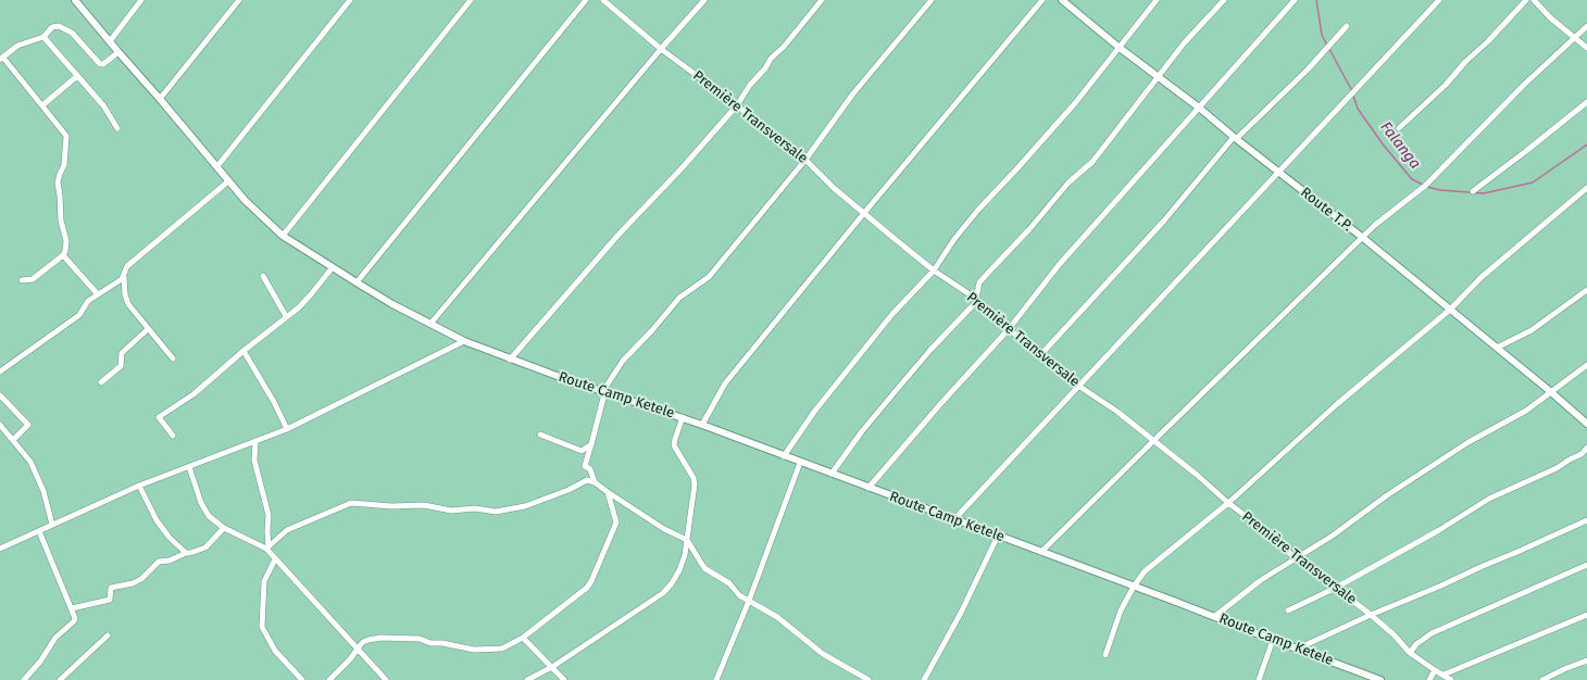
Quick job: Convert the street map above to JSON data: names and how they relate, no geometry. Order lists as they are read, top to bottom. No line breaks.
{"streets":{"street":["Première Transversale","Route T.P.","Route Camp Ketele"]},"water":["Falanga"]}
